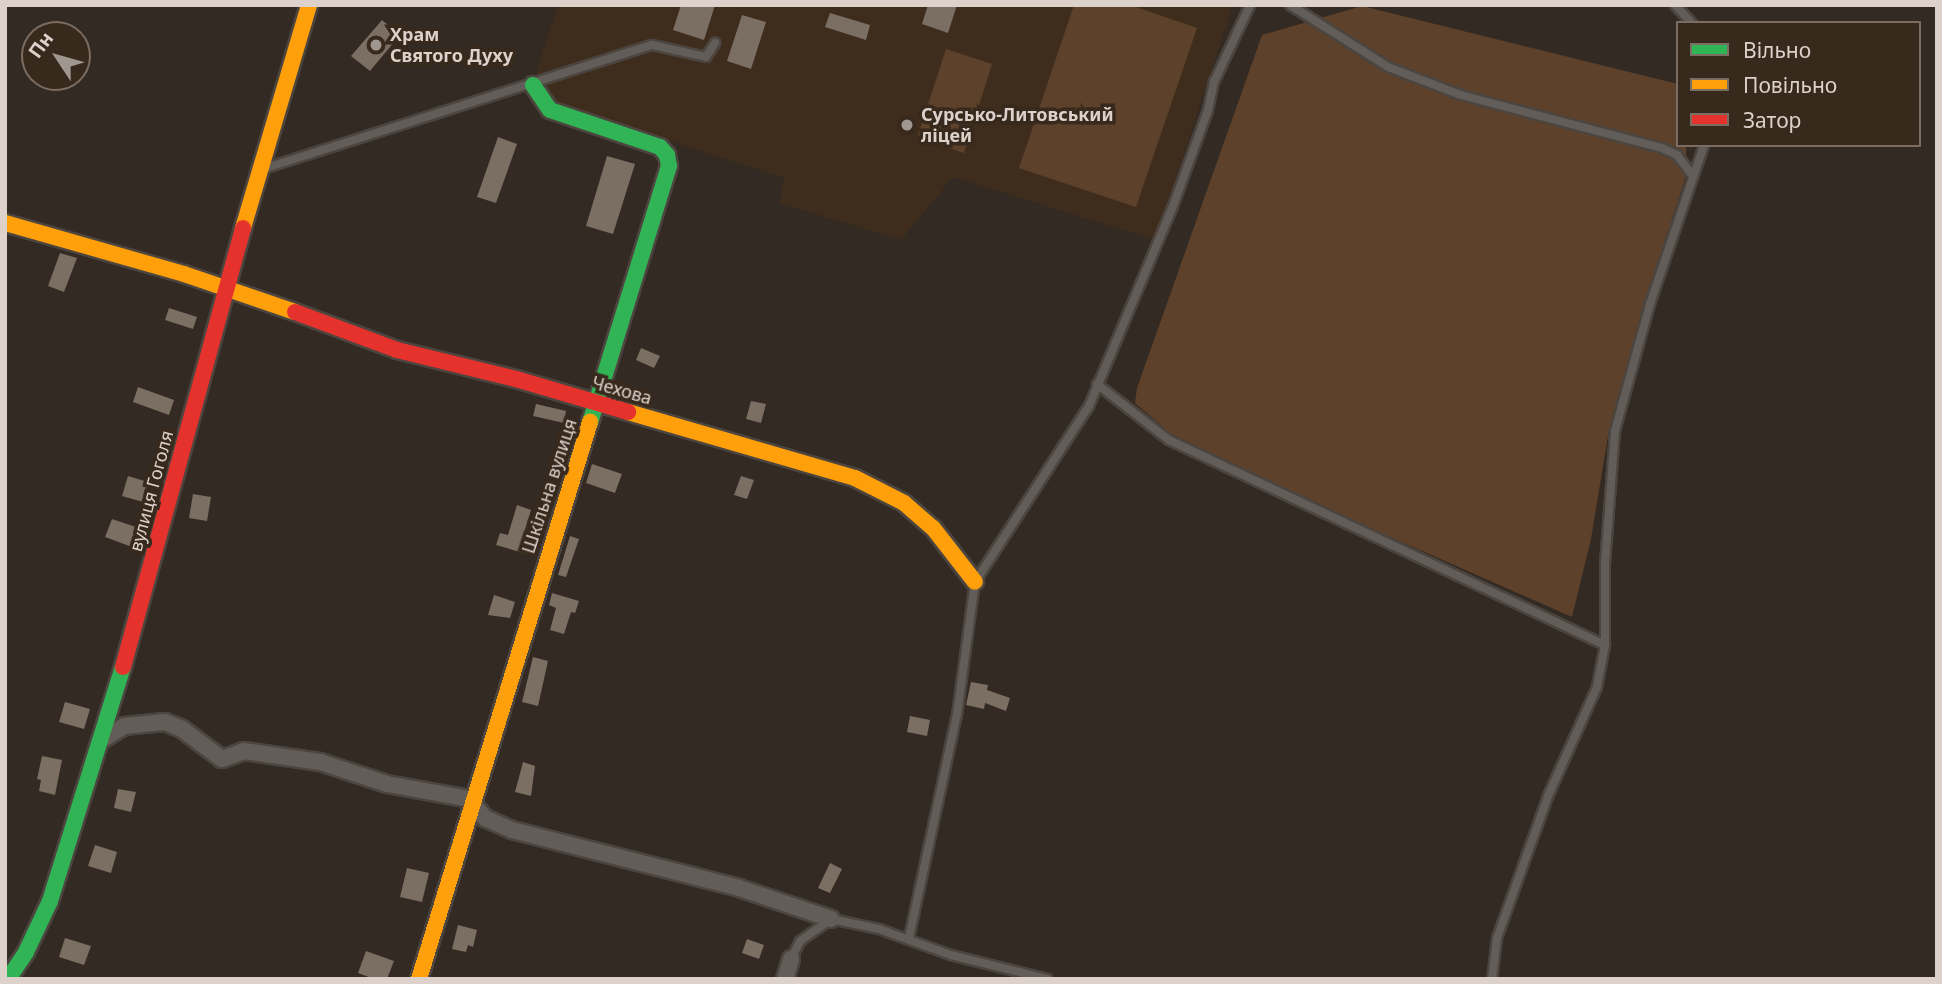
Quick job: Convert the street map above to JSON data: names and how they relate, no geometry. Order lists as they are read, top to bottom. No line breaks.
{"streets":{"street":["Чехова","Шкільна вулиця","вулиця Гоголя"]},"crossings":[["Чехова","Шкільна вулиця"],["Чехова","вулиця Гоголя"]],"places":["Храм Святого Духу","Сурсько-Литовський ліцей"],"legend":["Вільно","Повільно","Затор"],"north":"top left"}
